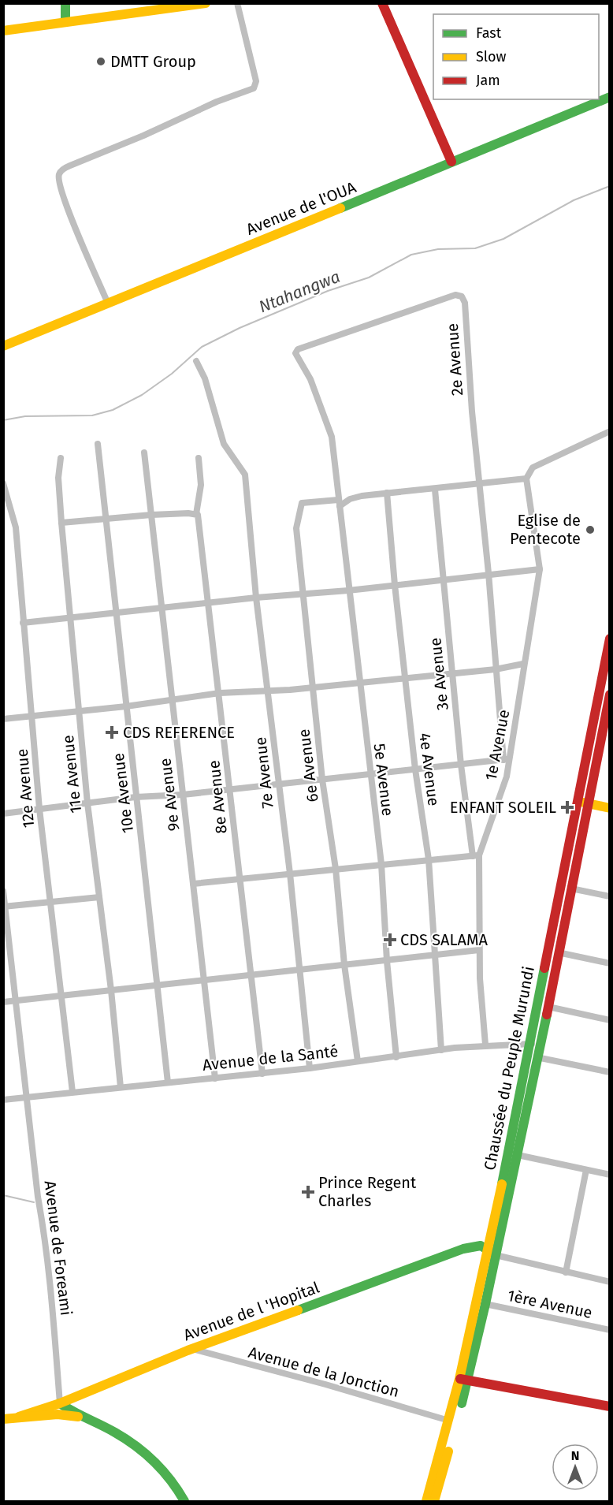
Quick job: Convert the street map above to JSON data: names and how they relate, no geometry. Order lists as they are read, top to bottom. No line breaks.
{"streets":{"main road":["Avenue de l'OUA","Chaussée du Peuple Murundi","Avenue de l 'Hopital"],"street":["2e Avenue","3e Avenue","1e Avenue","6e Avenue","4e Avenue","7e Avenue","11e Avenue","5e Avenue","12e Avenue","10e Avenue","9e Avenue","8e Avenue","Avenue de la Santé","Avenue de Foreami","1ère Avenue","Avenue de la Jonction"]},"crossings":[["2e Avenue","1e Avenue"],["2e Avenue","6e Avenue"],["2e Avenue","5e Avenue"],["3e Avenue","1e Avenue"],["1e Avenue","Avenue de la Santé"],["6e Avenue","5e Avenue"],["6e Avenue","Avenue de la Santé"],["4e Avenue","Avenue de la Santé"],["7e Avenue","Avenue de la Santé"],["11e Avenue","Avenue de la Santé"],["5e Avenue","Avenue de la Santé"],["12e Avenue","Avenue de la Santé"],["10e Avenue","Avenue de la Santé"],["9e Avenue","Avenue de la Santé"],["8e Avenue","Avenue de la Santé"],["Avenue de la Santé","Chaussée du Peuple Murundi"],["Avenue de la Santé","Avenue de Foreami"],["Chaussée du Peuple Murundi","1ère Avenue"],["Chaussée du Peuple Murundi","Avenue de l 'Hopital"],["Chaussée du Peuple Murundi","Avenue de la Jonction"],["Avenue de Foreami","Avenue de l 'Hopital"],["Avenue de l 'Hopital","Avenue de la Jonction"]],"water":["Ntahangwa"],"places":{"other":["DMTT Group","Eglise de Pentecote"],"health":["CDS REFERENCE","ENFANT SOLEIL","CDS SALAMA","Prince Regent Charles"]},"legend":["Fast","Slow","Jam"],"north":"top"}
